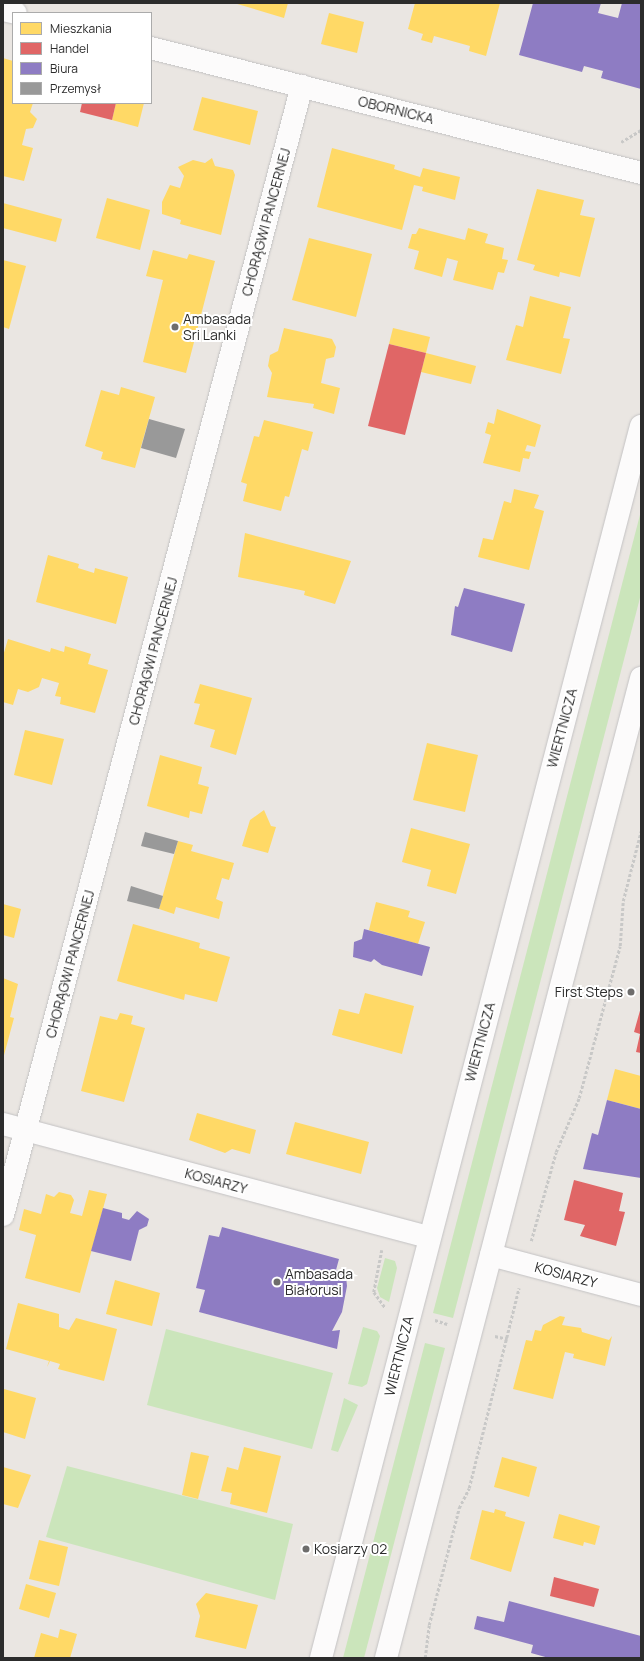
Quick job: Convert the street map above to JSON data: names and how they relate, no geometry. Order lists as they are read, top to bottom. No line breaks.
{"streets":{"street":["OBORNICKA","CHORĄGWI PANCERNEJ","WIERTNICZA","KOSIARZY"]},"crossings":[["OBORNICKA","CHORĄGWI PANCERNEJ"],["CHORĄGWI PANCERNEJ","KOSIARZY"],["WIERTNICZA","KOSIARZY"]],"places":["Ambasada Sri Lanki","First Steps","Ambasada Białorusi","Kosiarzy 02"],"legend":["Mieszkania","Handel","Biura","Przemysł"]}
